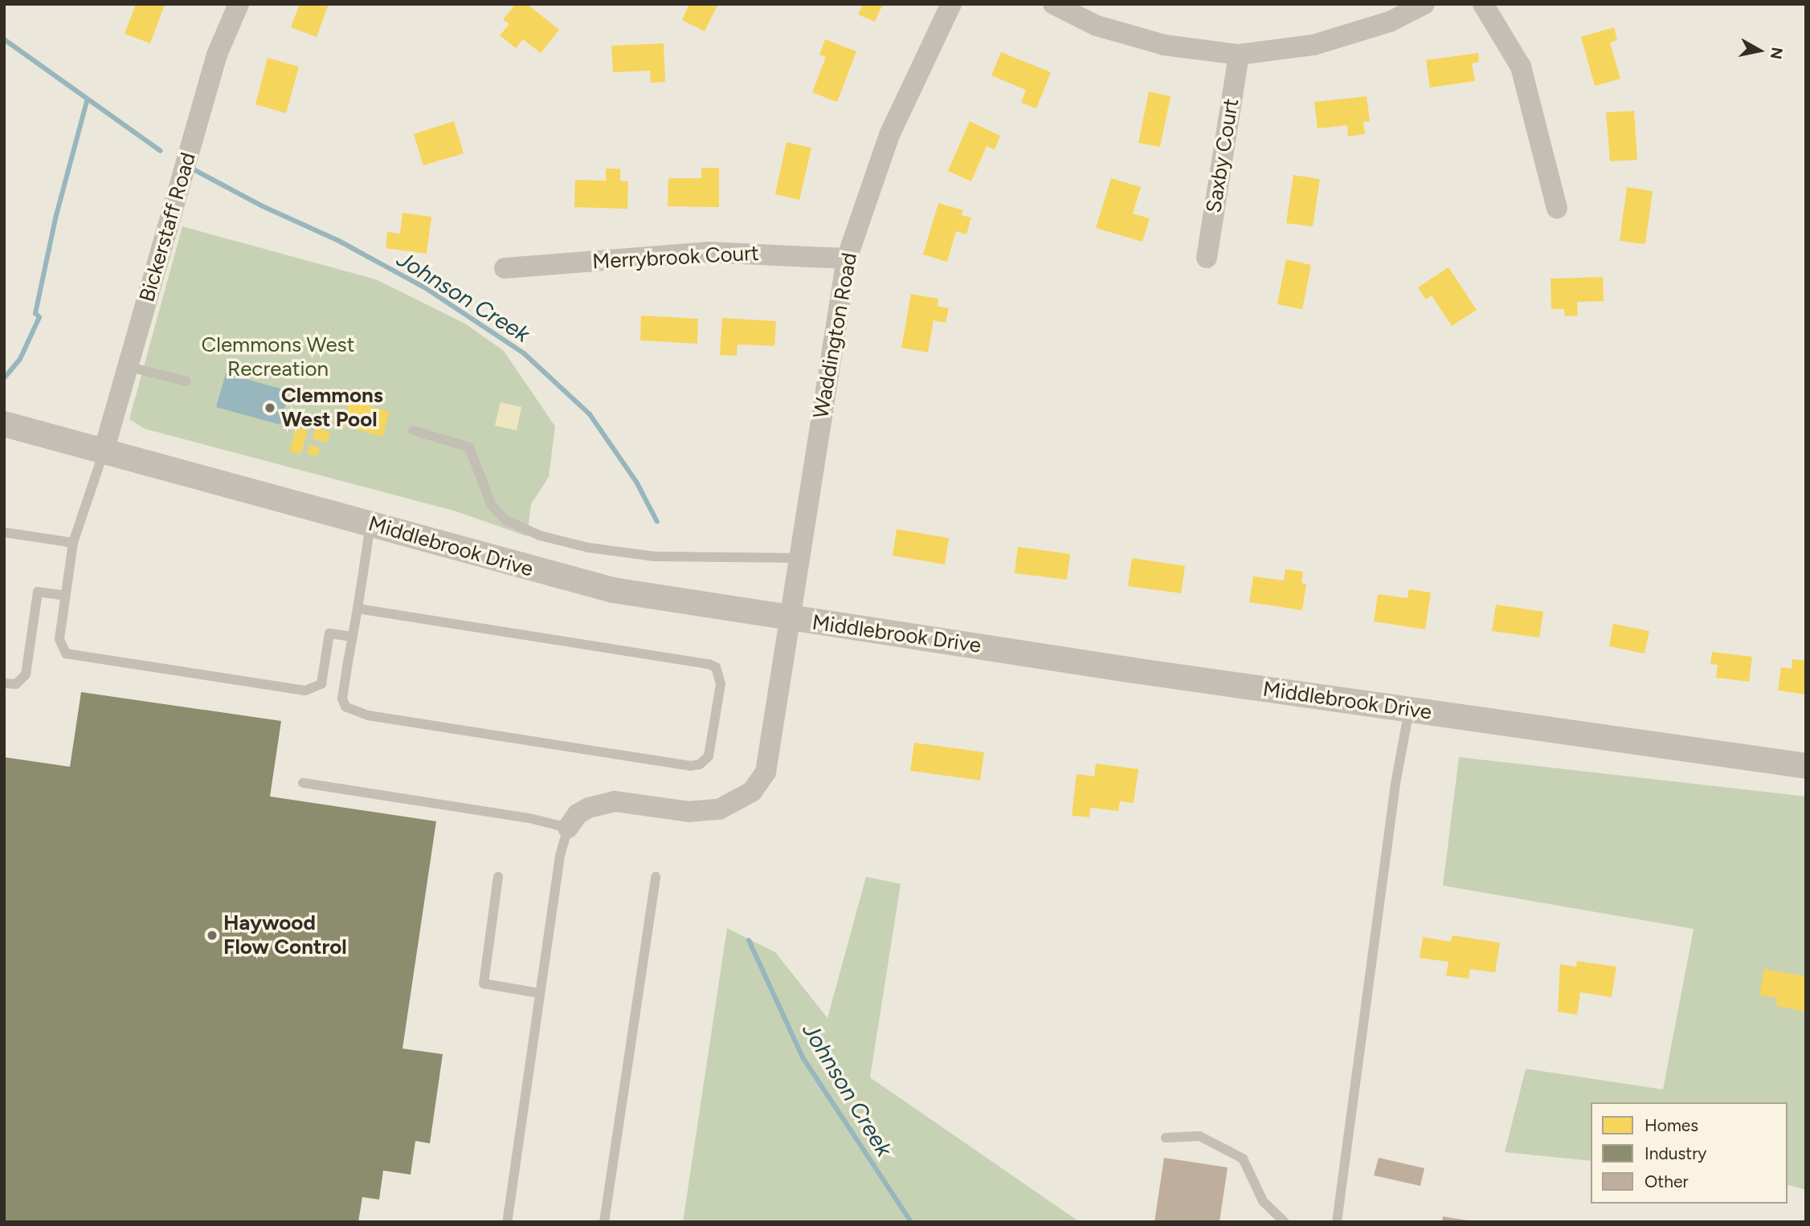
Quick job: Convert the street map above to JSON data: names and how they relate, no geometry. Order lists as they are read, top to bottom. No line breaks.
{"streets":{"street":["Saxby Court","Bickerstaff Road","Merrybrook Court","Waddington Road","Middlebrook Drive"]},"crossings":[["Bickerstaff Road","Middlebrook Drive"],["Merrybrook Court","Waddington Road"],["Waddington Road","Middlebrook Drive"]],"water":["Johnson Creek"],"parks":["Clemmons West Recreation"],"places":["Clemmons West Pool","Haywood Flow Control"],"legend":["Homes","Industry","Other"],"north":"right"}
